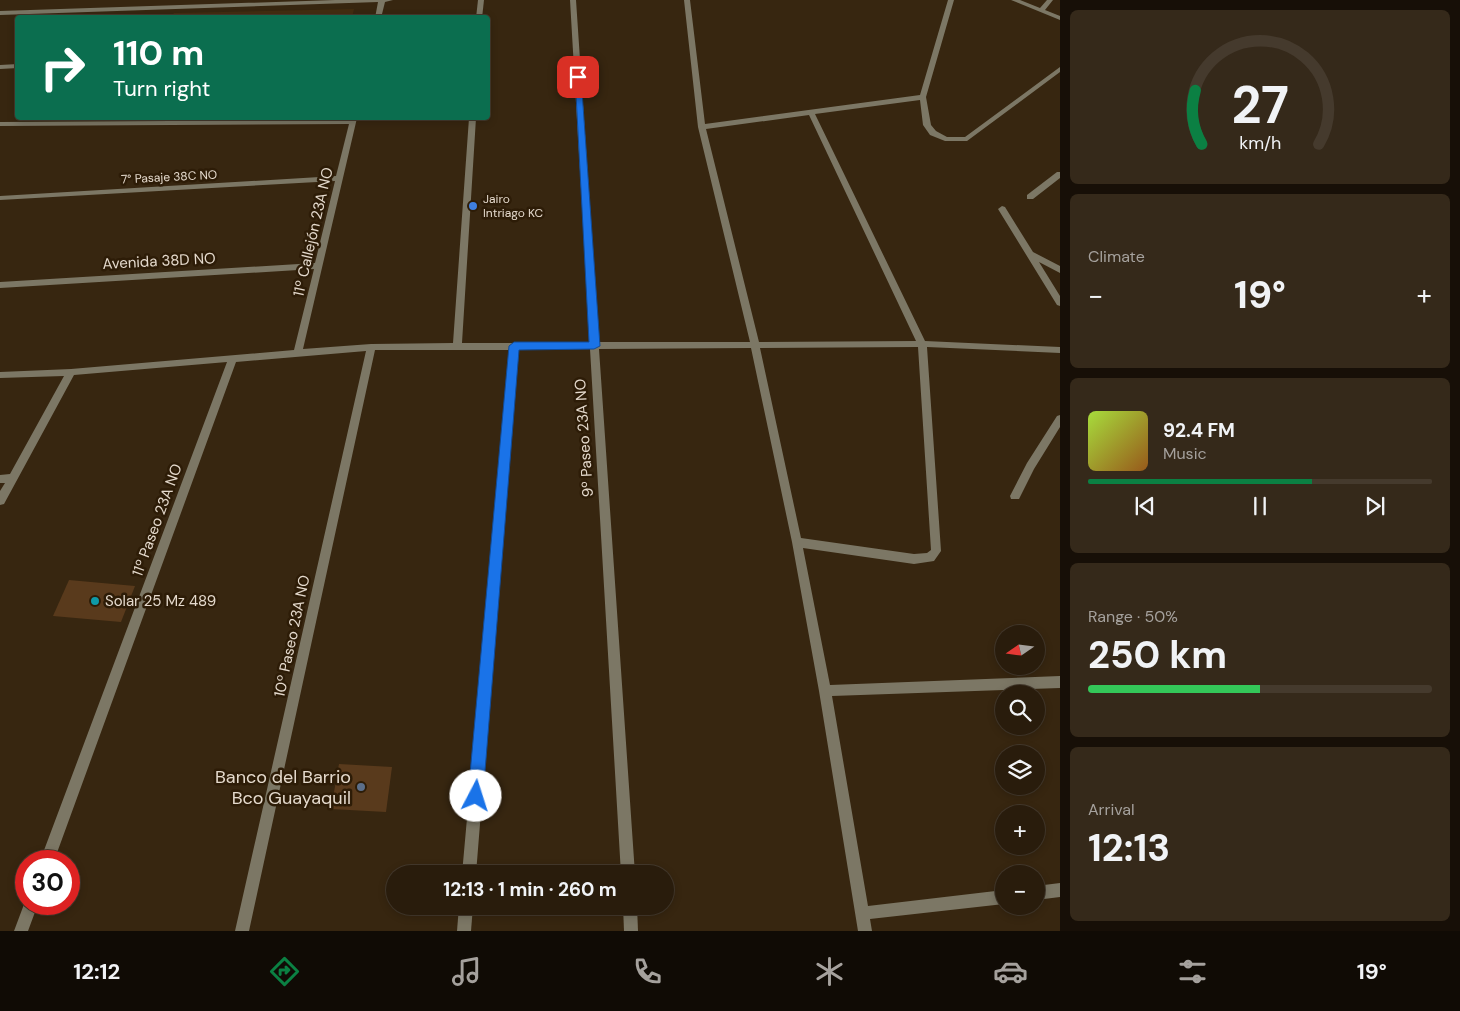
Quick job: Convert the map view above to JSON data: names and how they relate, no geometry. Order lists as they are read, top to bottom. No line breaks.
{"streets":{"street":["7° Pasaje 38C NO","11º Callejón 23A NO","Avenida 38D NO","9º Paseo 23A NO","11º Paseo 23A NO","10º Paseo 23A NO"]},"crossings":[["7° Pasaje 38C NO","11º Callejón 23A NO"],["11º Callejón 23A NO","Avenida 38D NO"]],"places":["Jairo Intriago KC","Solar 25 Mz 489","Banco del Barrio Bco Guayaquil"],"north":"left","page":{"turn":["110 m","Turn right"],"tile":["Climate",["Range · 50%","250 km"],["Arrival","12:13"]],"heat":["−","19°","+"],"song":["92.4 FM","Music"],"map_buttons":["+","−"],"limit":"30","trip":"12:13 · 1 min · 260 m","tabs":["12:12","19°"],"gauge":["27","km/h"]}}
